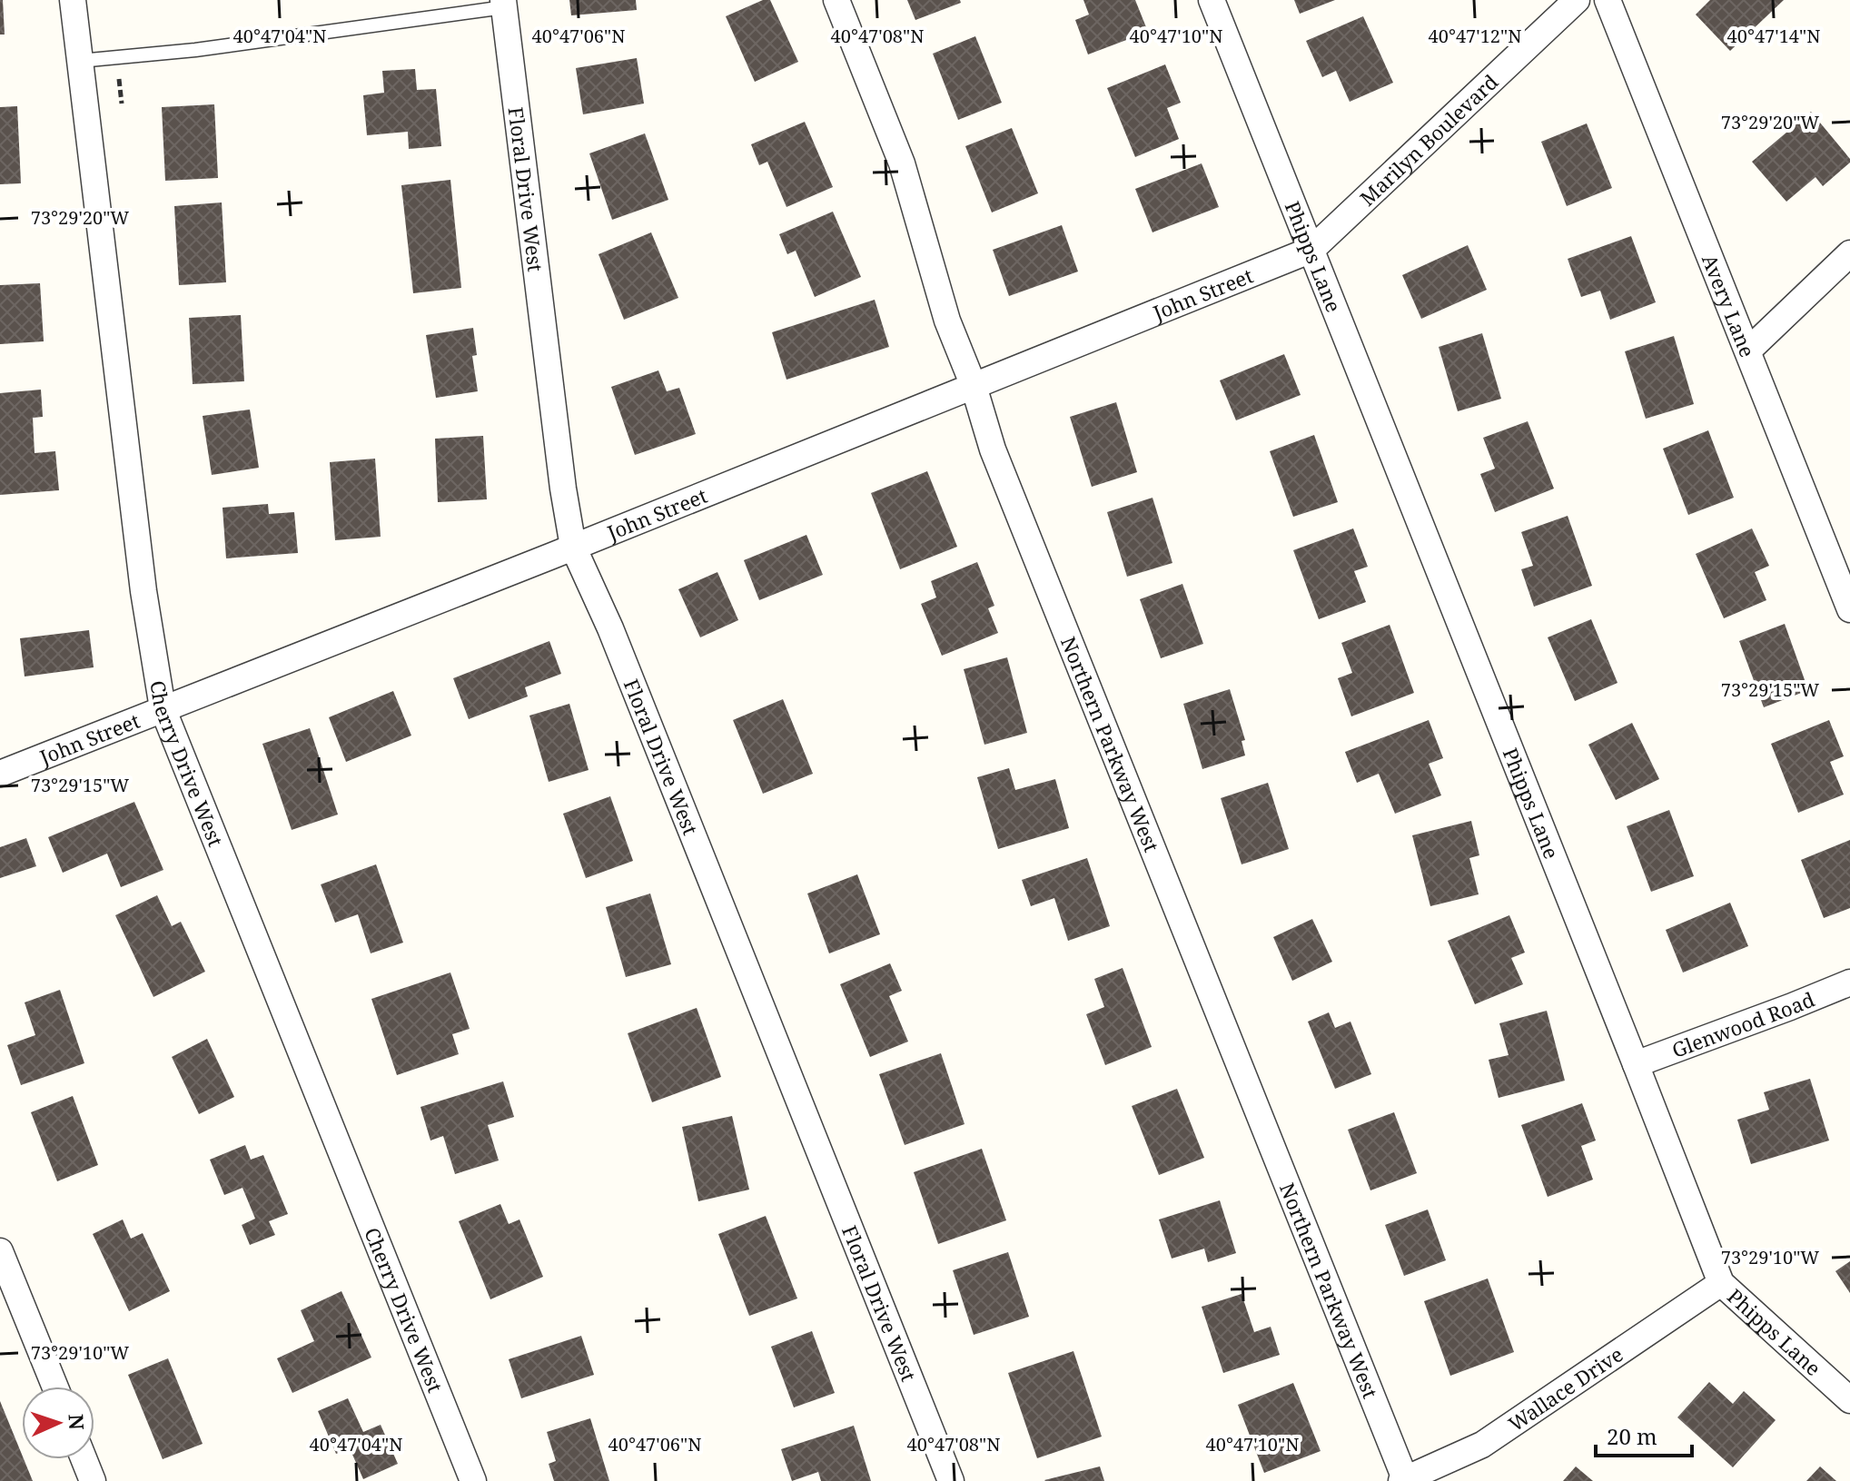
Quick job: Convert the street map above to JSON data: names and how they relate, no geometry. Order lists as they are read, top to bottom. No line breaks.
{"streets":{"street":["Marilyn Boulevard","Floral Drive West","Phipps Lane","John Street","Avery Lane","Northern Parkway West","Cherry Drive West","Glenwood Road","Wallace Drive"]},"crossings":[["Marilyn Boulevard","Phipps Lane"],["Marilyn Boulevard","John Street"],["Floral Drive West","John Street"],["Phipps Lane","John Street"],["Phipps Lane","Glenwood Road"],["Phipps Lane","Wallace Drive"],["John Street","Northern Parkway West"],["John Street","Cherry Drive West"],["Northern Parkway West","Wallace Drive"]],"scale_bar":"20 m","north":"right","coordinates":["40°47'04\"N","40°47'06\"N","40°47'08\"N","40°47'10\"N","40°47'12\"N","40°47'14\"N","73°29'20\"W","73°29'15\"W","73°29'10\"W"]}
